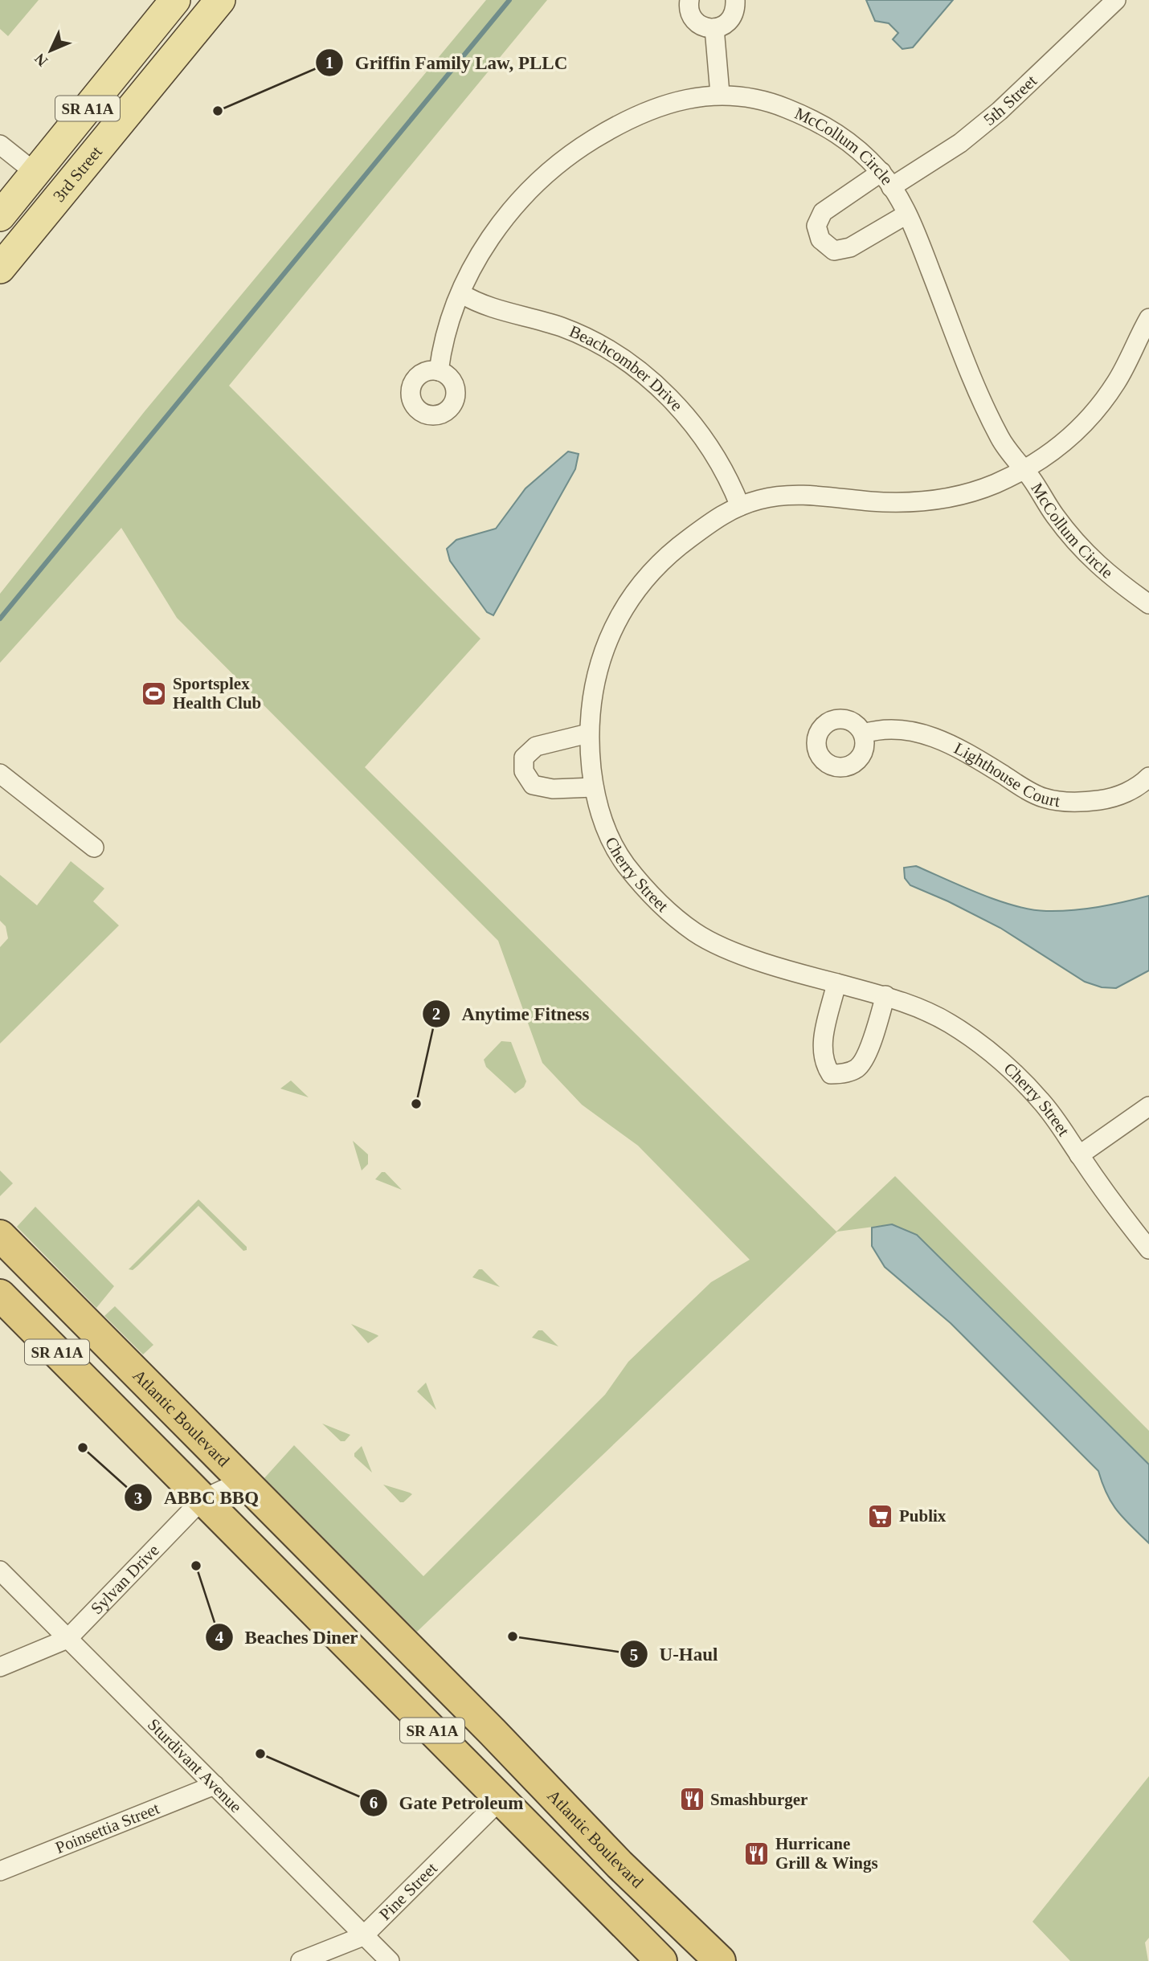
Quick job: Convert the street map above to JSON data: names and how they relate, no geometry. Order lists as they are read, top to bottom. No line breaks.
{"streets":{"highway":["SR A1A","Atlantic Boulevard"],"main road":["3rd Street"],"street":["5th Street","McCollum Circle","Beachcomber Drive","Lighthouse Court","Cherry Street","Sylvan Drive","Sturdivant Avenue","Poinsettia Street","Pine Street"]},"crossings":[["5th Street","McCollum Circle"],["SR A1A","Sylvan Drive"],["SR A1A","Pine Street"],["McCollum Circle","Beachcomber Drive"],["McCollum Circle","Cherry Street"],["Beachcomber Drive","Cherry Street"],["Atlantic Boulevard","Sylvan Drive"],["Sylvan Drive","Sturdivant Avenue"],["Sturdivant Avenue","Poinsettia Street"],["Sturdivant Avenue","Pine Street"]],"places":{"other":["Griffin Family Law, PLLC","Anytime Fitness","ABBC BBQ","Beaches Diner","U-Haul","Gate Petroleum"],"sports":["Sportsplex Health Club"],"supermarket":["Publix"],"restaurant":["Smashburger","Hurricane Grill & Wings"]},"north":"bottom left"}
